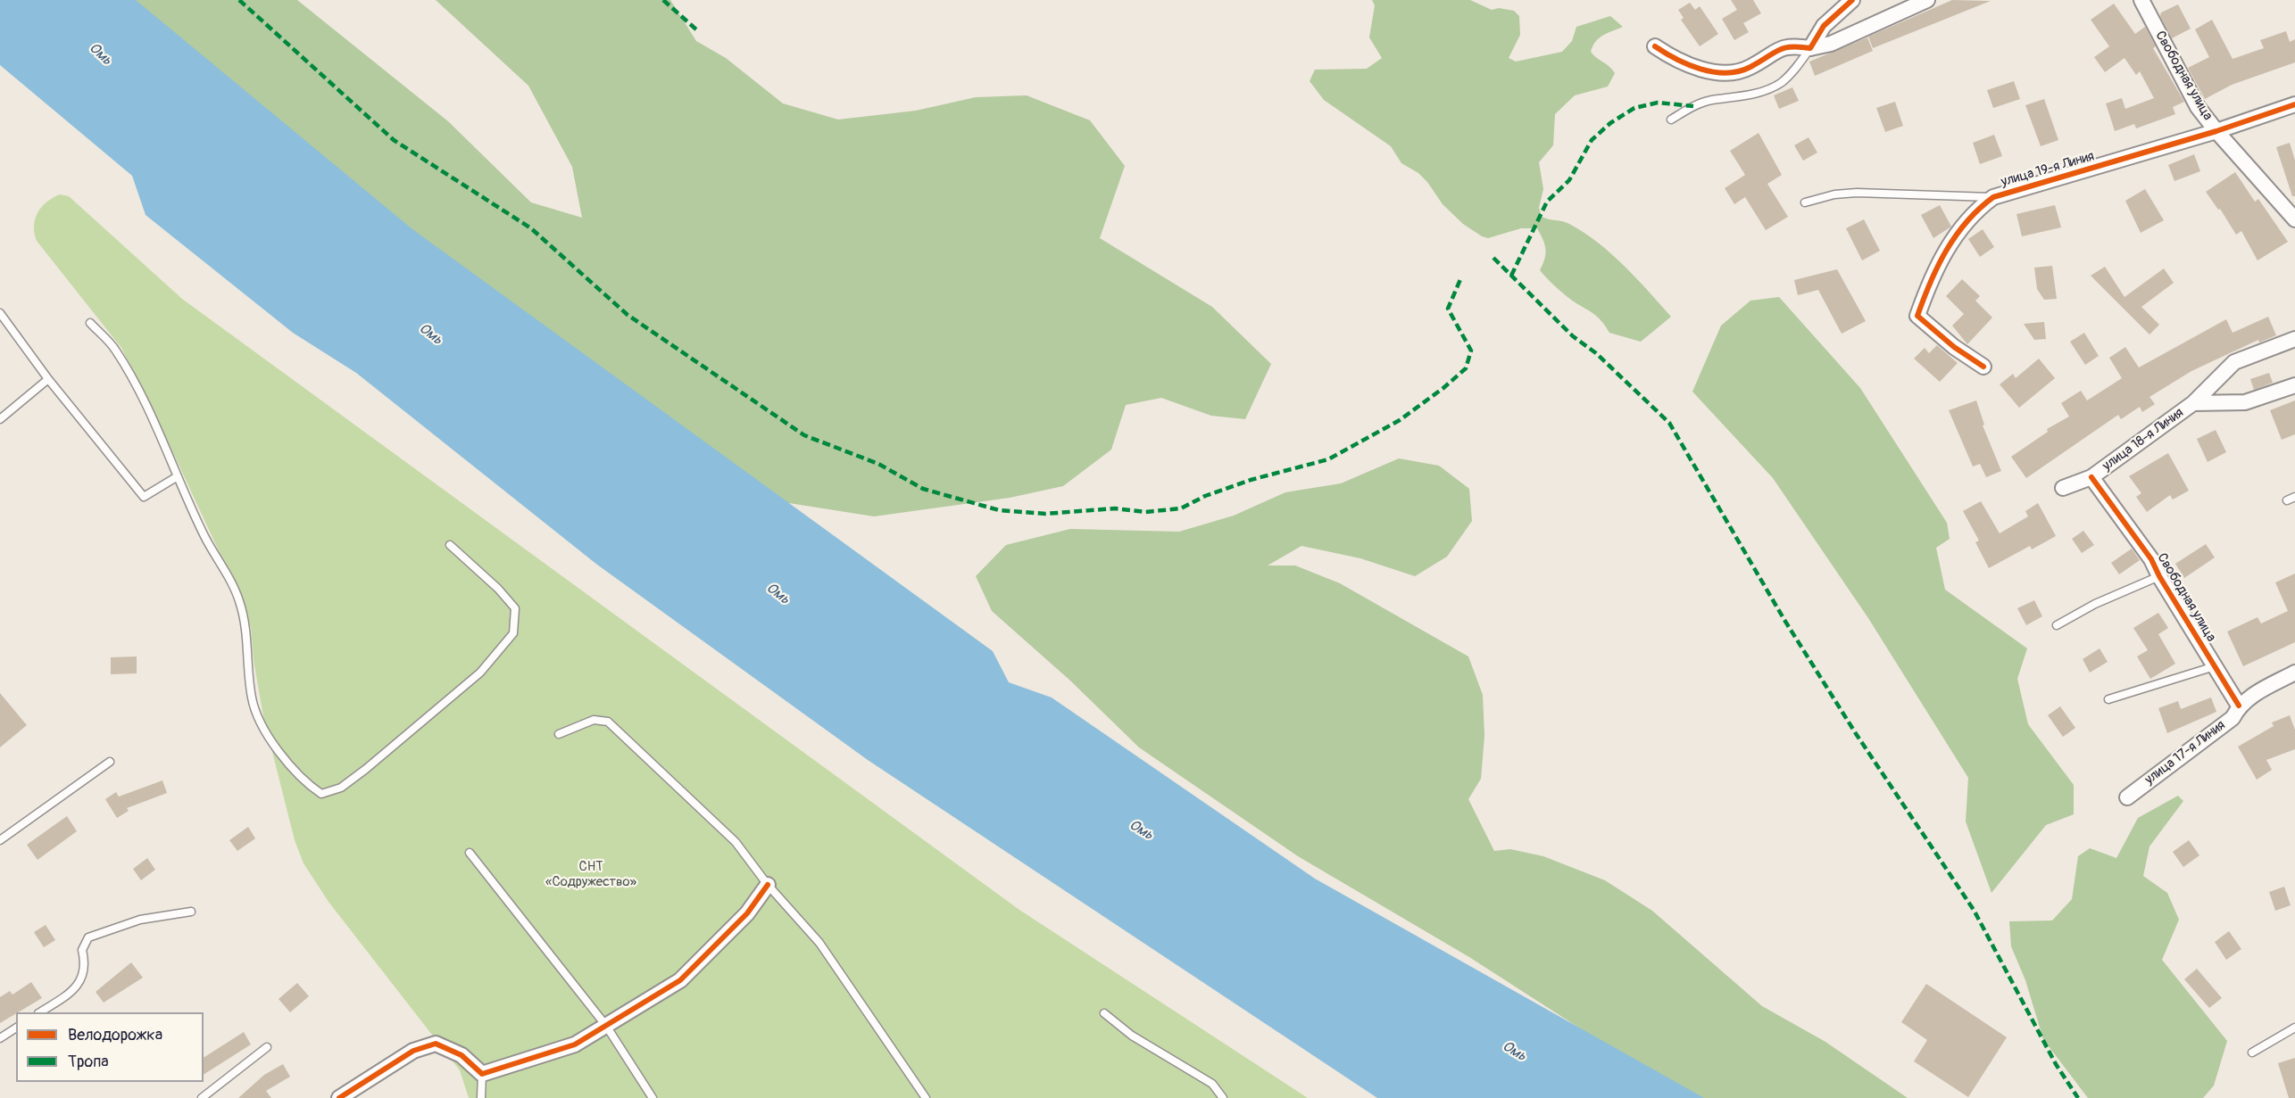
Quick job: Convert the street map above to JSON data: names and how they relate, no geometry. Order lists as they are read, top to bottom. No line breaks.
{"streets":{"street":["Свободная улица","улица 19-я Линия","улица 18-я Линия","улица 17-я Линия"]},"crossings":[["Свободная улица","улица 19-я Линия"],["Свободная улица","улица 18-я Линия"],["Свободная улица","улица 17-я Линия"]],"water":["Омь"],"parks":["СНТ «Содружество»"],"legend":["Велодорожка","Тропа"]}
